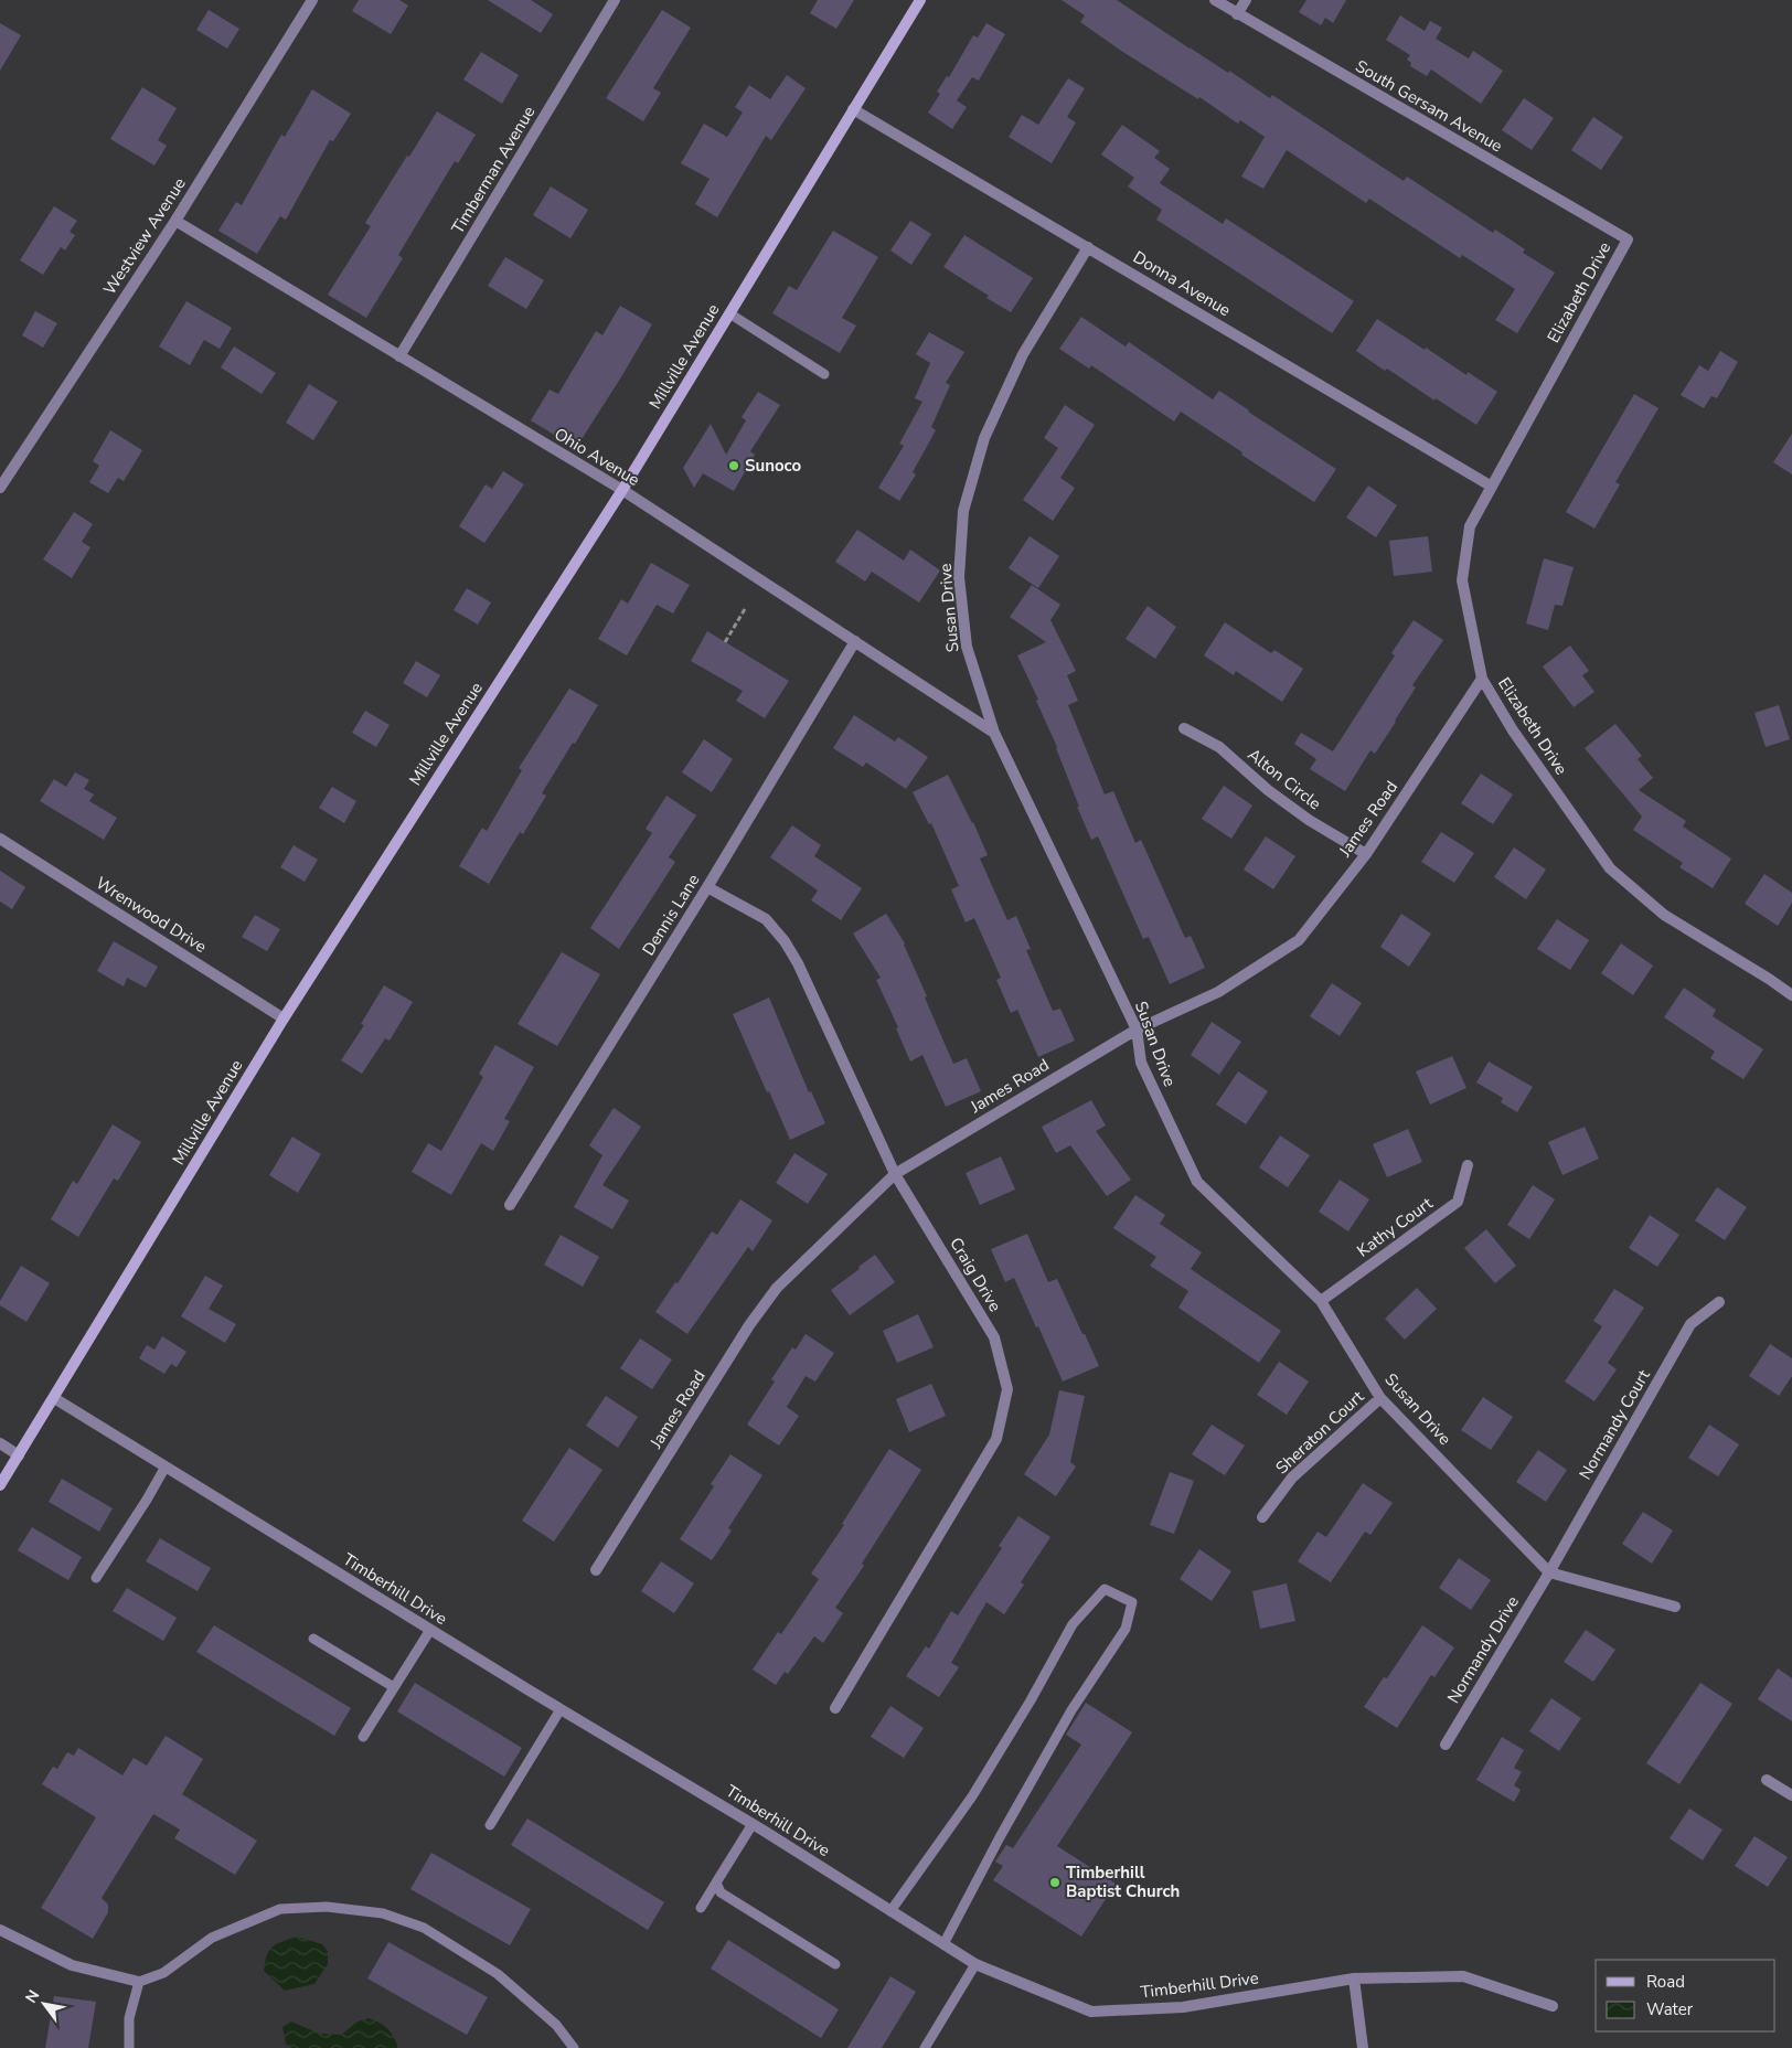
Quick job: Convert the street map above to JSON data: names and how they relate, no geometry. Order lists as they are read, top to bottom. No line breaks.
{"streets":{"main road":["Millville Avenue"],"street":["South Gersam Avenue","Timberman Avenue","Westview Avenue","Donna Avenue","Elizabeth Drive","Ohio Avenue","Susan Drive","Alton Circle","James Road","Wrenwood Drive","Dennis Lane","Kathy Court","Craig Drive","Normandy Court","Sheraton Court","Timberhill Drive","Normandy Drive"]},"crossings":[["South Gersam Avenue","Elizabeth Drive"],["Timberman Avenue","Ohio Avenue"],["Westview Avenue","Ohio Avenue"],["Donna Avenue","Elizabeth Drive"],["Donna Avenue","Millville Avenue"],["Donna Avenue","Susan Drive"],["Elizabeth Drive","James Road"],["Millville Avenue","Ohio Avenue"],["Millville Avenue","Wrenwood Drive"],["Millville Avenue","Timberhill Drive"],["Ohio Avenue","Susan Drive"],["Ohio Avenue","Dennis Lane"],["Susan Drive","James Road"],["Susan Drive","Kathy Court"],["Susan Drive","Normandy Court"],["Susan Drive","Sheraton Court"],["Susan Drive","Normandy Drive"],["Alton Circle","James Road"],["James Road","Craig Drive"],["Dennis Lane","Craig Drive"],["Normandy Court","Normandy Drive"]],"places":["Sunoco","Timberhill Baptist Church"],"legend":["Road","Water"],"north":"top left"}
